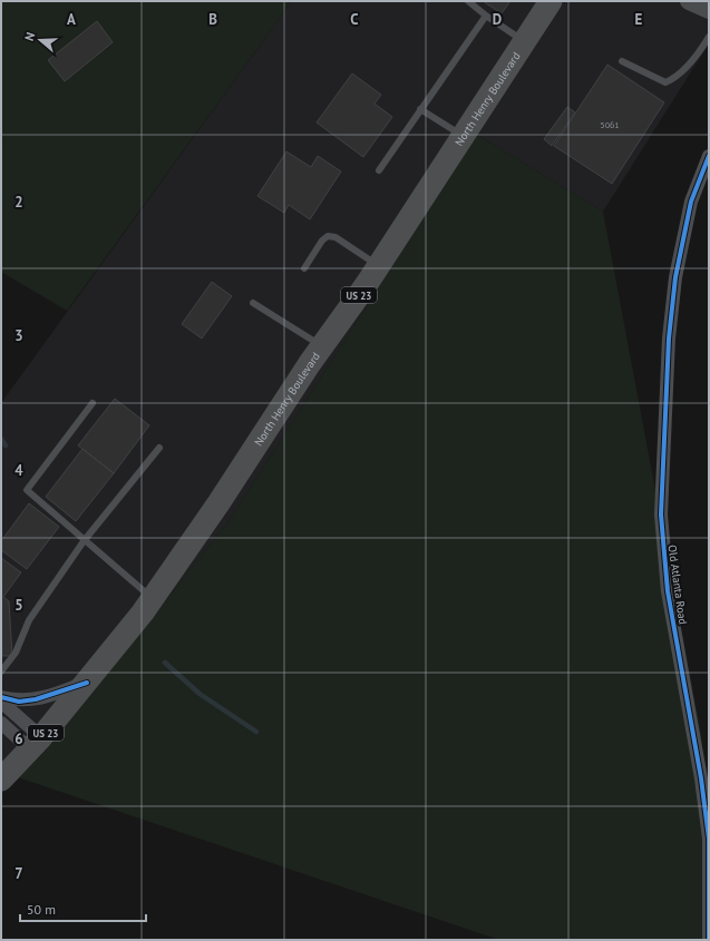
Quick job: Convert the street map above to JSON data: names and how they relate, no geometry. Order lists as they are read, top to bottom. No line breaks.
{"streets":{"highway":["North Henry Boulevard","US 23"],"street":["Old Atlanta Road"]},"house_numbers":["5061"],"scale_bar":"50 m","north":"left","grid":{"columns":["A","B","C","D","E"],"rows":["2","3","4","5","6","7"]}}
